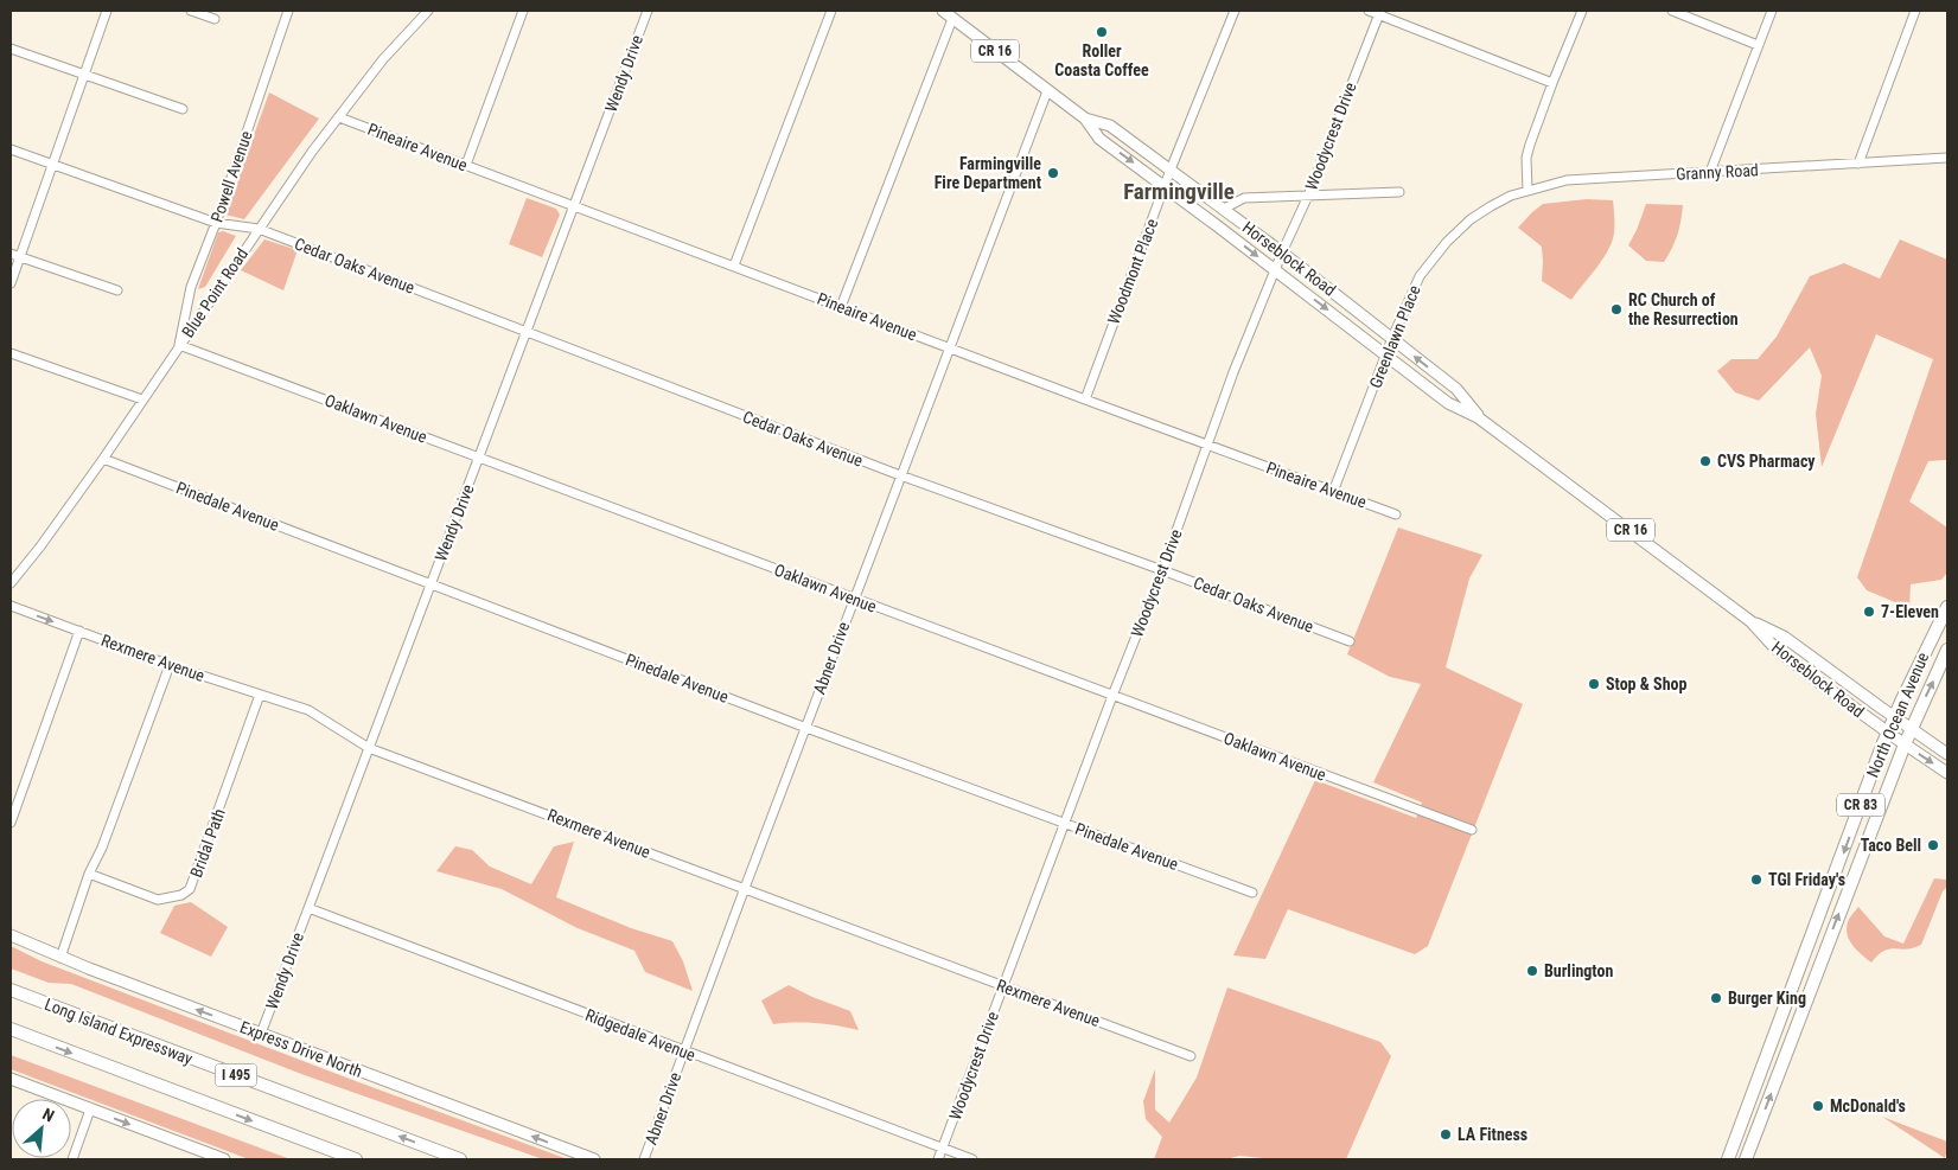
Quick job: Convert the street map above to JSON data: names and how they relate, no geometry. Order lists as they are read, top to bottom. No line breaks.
{"streets":{"highway":["North Ocean Avenue","CR 83","Long Island Expressway","I 495"],"main road":["CR 16","Horseblock Road","Express Drive North"],"street":["Wendy Drive","Woodycrest Drive","Pineaire Avenue","Granny Road","Powell Avenue","Cedar Oaks Avenue","Woodmont Place","Blue Point Road","Greenlawn Place","Oaklawn Avenue","Pinedale Avenue","Rexmere Avenue","Abner Drive","Bridal Path","Ridgedale Avenue"]},"crossings":[["Wendy Drive","Pineaire Avenue"],["Wendy Drive","Cedar Oaks Avenue"],["Wendy Drive","Oaklawn Avenue"],["Wendy Drive","Pinedale Avenue"],["Wendy Drive","Rexmere Avenue"],["Wendy Drive","Ridgedale Avenue"],["Wendy Drive","Express Drive North"],["Woodycrest Drive","Pineaire Avenue"],["Woodycrest Drive","Horseblock Road"],["Woodycrest Drive","Cedar Oaks Avenue"],["Woodycrest Drive","Oaklawn Avenue"],["Woodycrest Drive","Pinedale Avenue"],["Woodycrest Drive","Rexmere Avenue"],["Woodycrest Drive","Ridgedale Avenue"],["Pineaire Avenue","Woodmont Place"],["Pineaire Avenue","Blue Point Road"],["Pineaire Avenue","Greenlawn Place"],["Pineaire Avenue","Abner Drive"],["Granny Road","Greenlawn Place"],["Powell Avenue","Cedar Oaks Avenue"],["Powell Avenue","Blue Point Road"],["Powell Avenue","Oaklawn Avenue"],["Horseblock Road","Woodmont Place"],["Horseblock Road","Greenlawn Place"],["Horseblock Road","Abner Drive"],["Horseblock Road","North Ocean Avenue"],["Cedar Oaks Avenue","Blue Point Road"],["Cedar Oaks Avenue","Abner Drive"],["Blue Point Road","Oaklawn Avenue"],["Blue Point Road","Pinedale Avenue"],["Oaklawn Avenue","Abner Drive"],["Pinedale Avenue","Abner Drive"],["Rexmere Avenue","Abner Drive"],["Rexmere Avenue","Bridal Path"],["Abner Drive","Ridgedale Avenue"]],"one_way":["Express Drive North"],"districts":["Farmingville"],"places":["Roller Coasta Coffee","Farmingville Fire Department","RC Church of the Resurrection","CVS Pharmacy","7-Eleven","Stop & Shop","Taco Bell","TGI Friday's","Burlington","Burger King","McDonald's","LA Fitness"],"north":"top right"}
